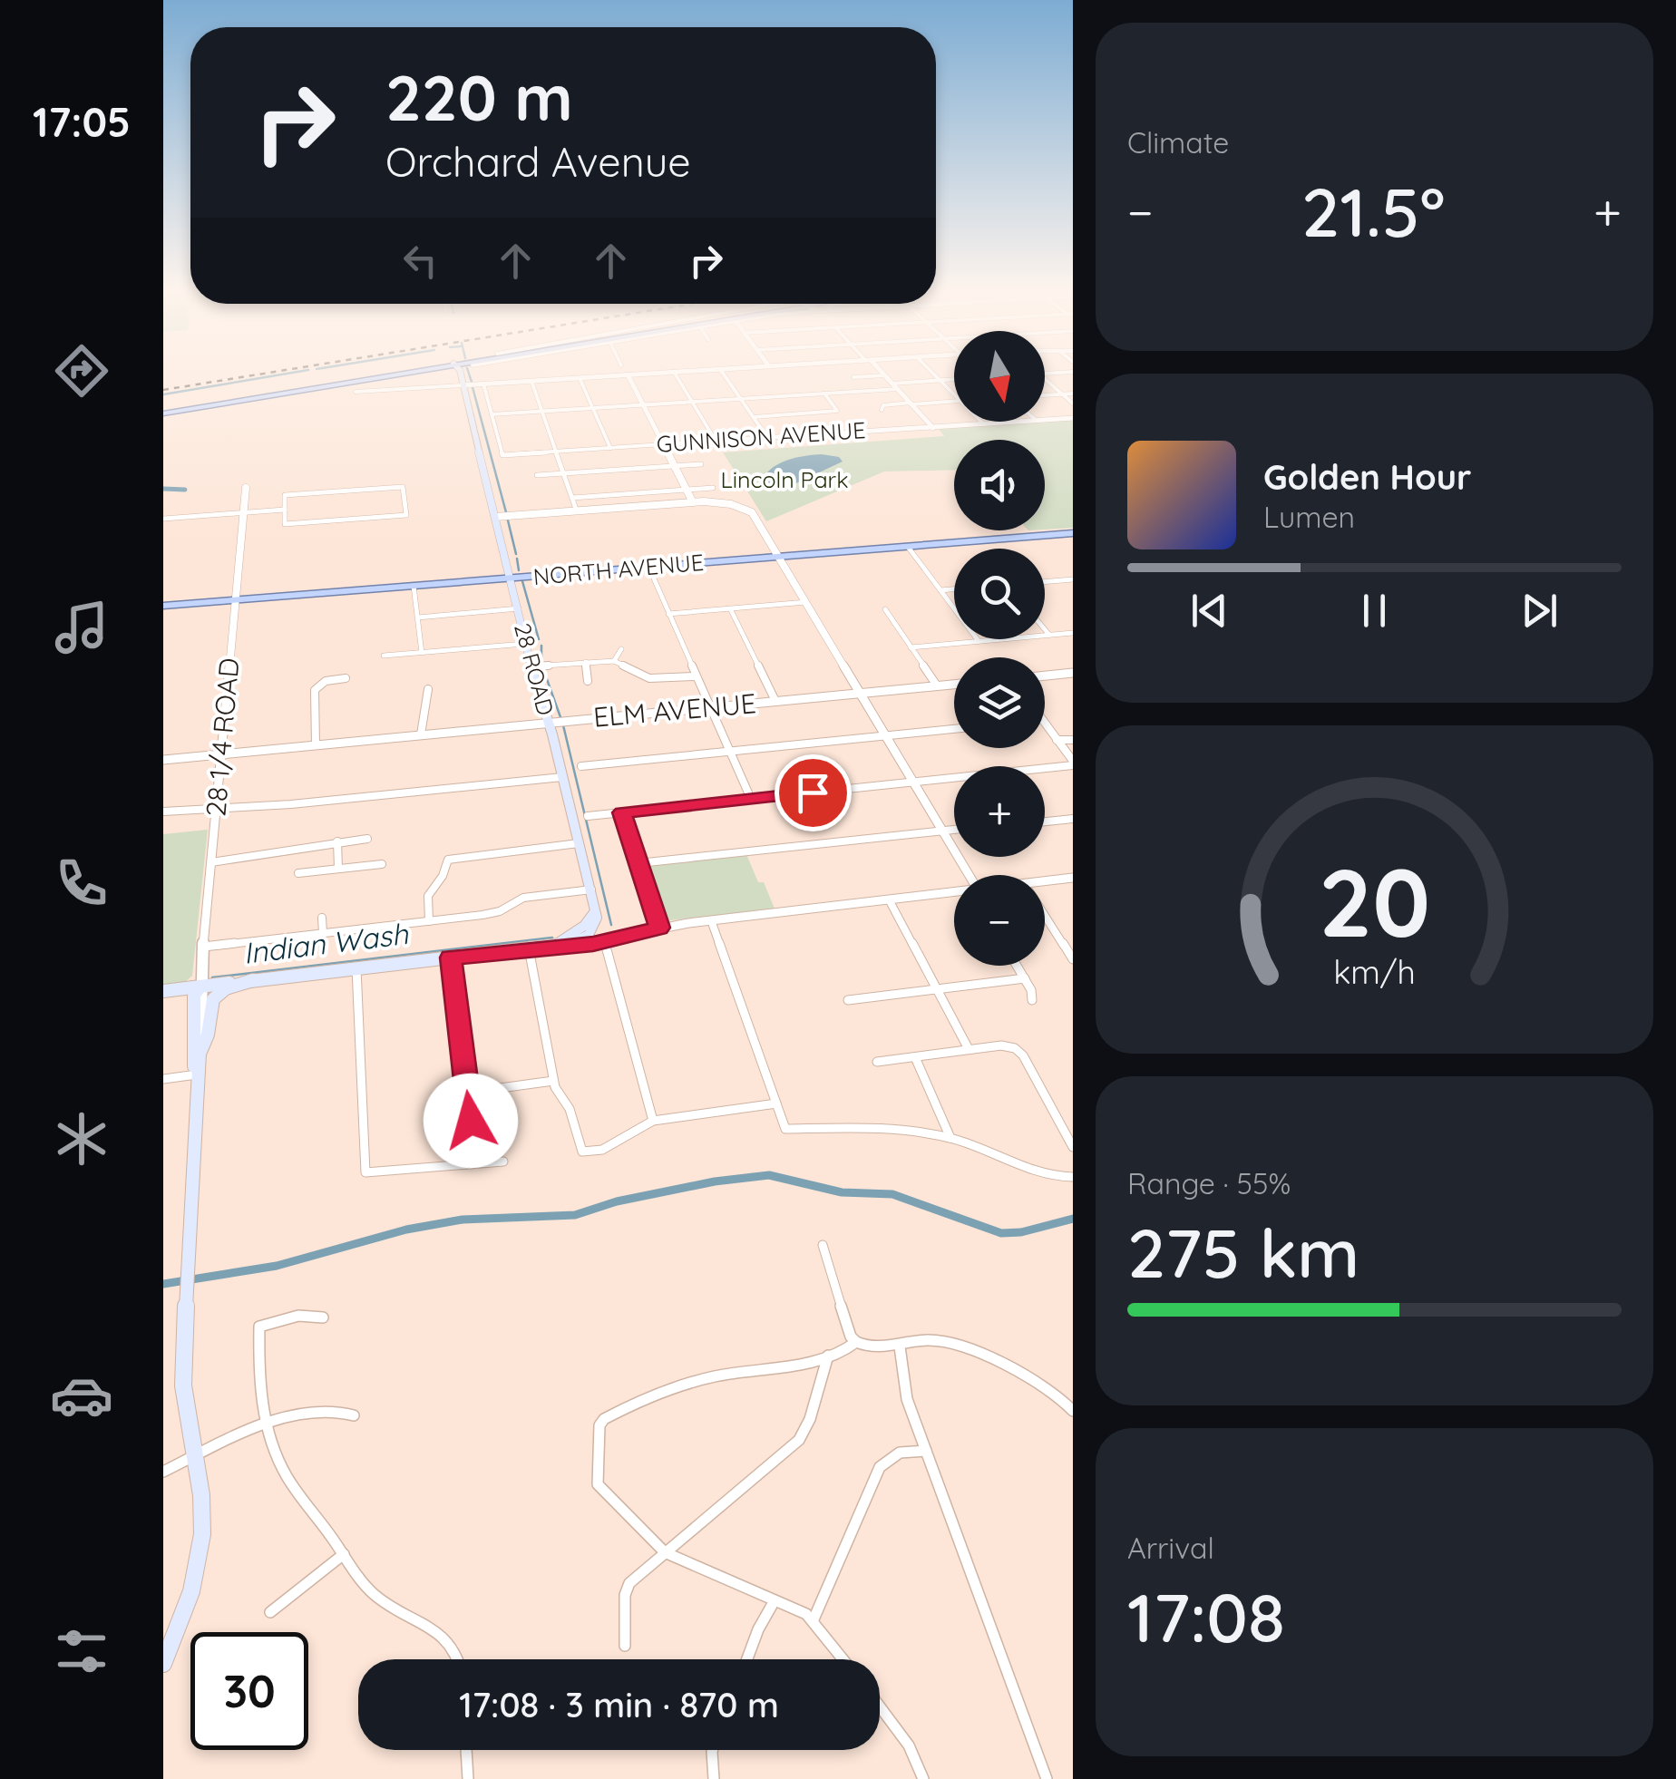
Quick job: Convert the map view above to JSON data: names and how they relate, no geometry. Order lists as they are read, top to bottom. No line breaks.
{"streets":{"main road":["NORTH AVENUE","28 ROAD","28 1/4 ROAD"],"street":["GUNNISON AVENUE","ELM AVENUE"]},"crossings":[["NORTH AVENUE","28 ROAD"],["NORTH AVENUE","28 1/4 ROAD"],["28 ROAD","ELM AVENUE"],["ELM AVENUE","28 1/4 ROAD"]],"water":["Indian Wash"],"parks":["Lincoln Park"],"north":"bottom","page":{"tabs":"17:05","tile":["Climate",["Range · 55%","275 km"],["Arrival","17:08"]],"turn":["220 m","Orchard Avenue"],"heat":["−","21.5°","+"],"map_buttons":["+","−"],"song":["Golden Hour","Lumen"],"limit":"30","trip":"17:08 · 3 min · 870 m","gauge":["20","km/h"]}}
